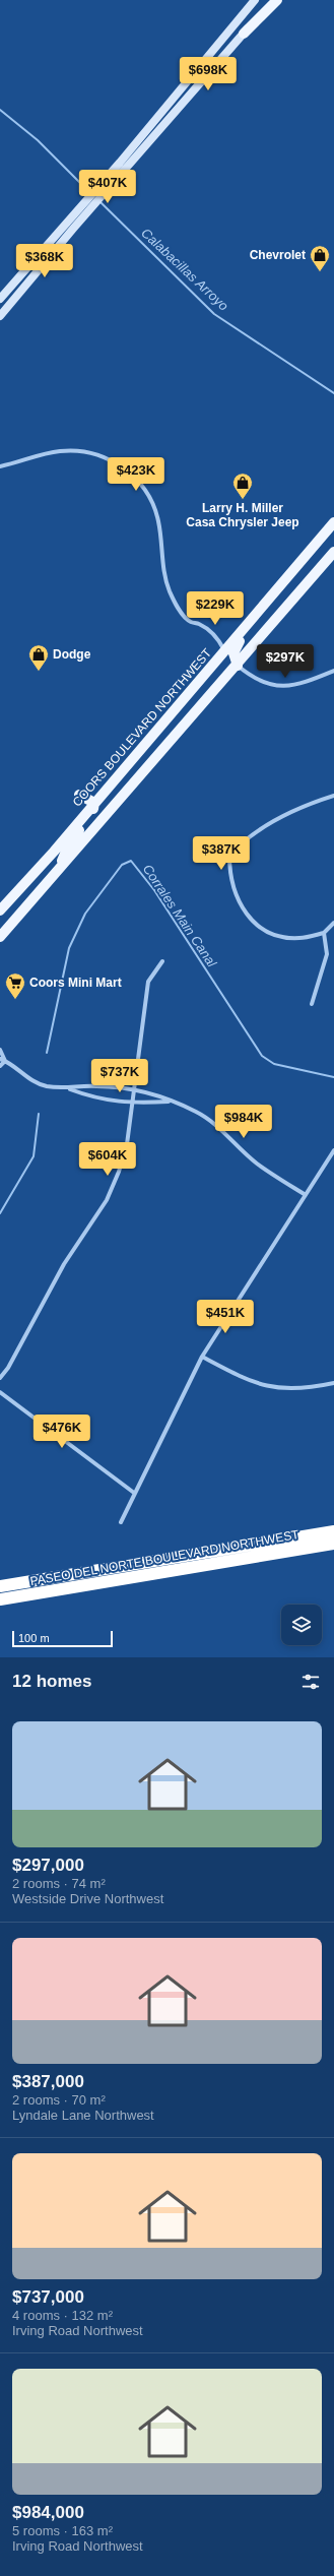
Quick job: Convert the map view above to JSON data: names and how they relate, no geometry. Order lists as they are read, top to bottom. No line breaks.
{"streets":{"highway":["PASEO DEL NORTE BOULEVARD NORTHWEST"],"main road":["COORS BOULEVARD NORTHWEST"]},"water":["Calabacillas Arroyo","Corrales Main Canal"],"places":{"shop":["Chevrolet","Larry H. Miller Casa Chrysler Jeep","Dodge"],"supermarket":["Coors Mini Mart"]},"scale_bar":"100 m","page":{"price":["$698K","$407K","$368K","$423K","$229K","$297K","$387K","$737K","$984K","$604K","$451K","$476K"],"scale":"100 m","heading":"12 homes","list":[{"name":"$297,000","note":"2 rooms · 74 m² · Westside Drive Northwest"},{"name":"$387,000","note":"2 rooms · 70 m² · Lyndale Lane Northwest"},{"name":"$737,000","note":"4 rooms · 132 m² · Irving Road Northwest"},{"name":"$984,000","note":"5 rooms · 163 m² · Irving Road Northwest"}]}}
